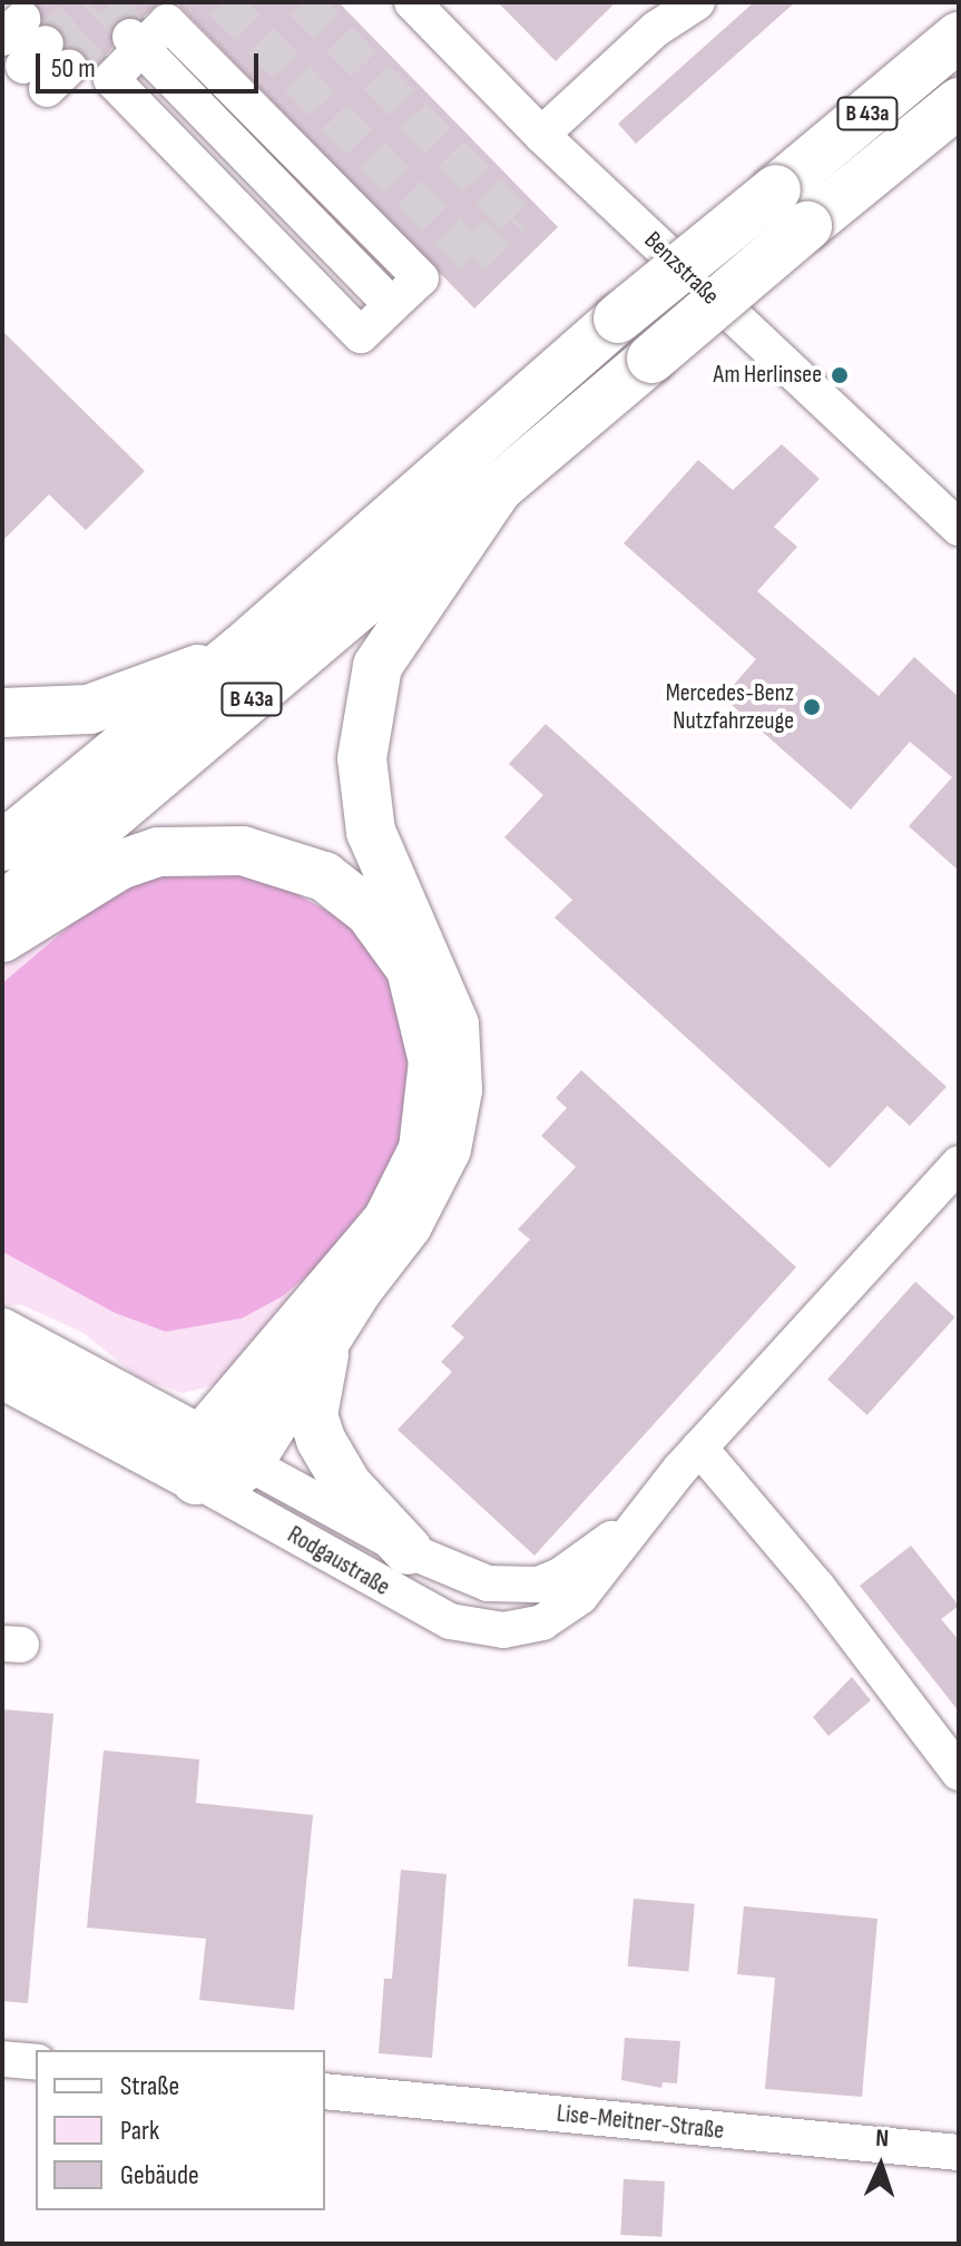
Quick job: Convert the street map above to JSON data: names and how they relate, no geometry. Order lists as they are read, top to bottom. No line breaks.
{"streets":{"highway":["B 43a"],"main road":["Rodgaustraße"],"street":["Benzstraße","Lise-Meitner-Straße"]},"places":["Am Herlinsee","Mercedes-Benz Nutzfahrzeuge"],"legend":["Straße","Park","Gebäude"],"scale_bar":"50 m","north":"top"}
